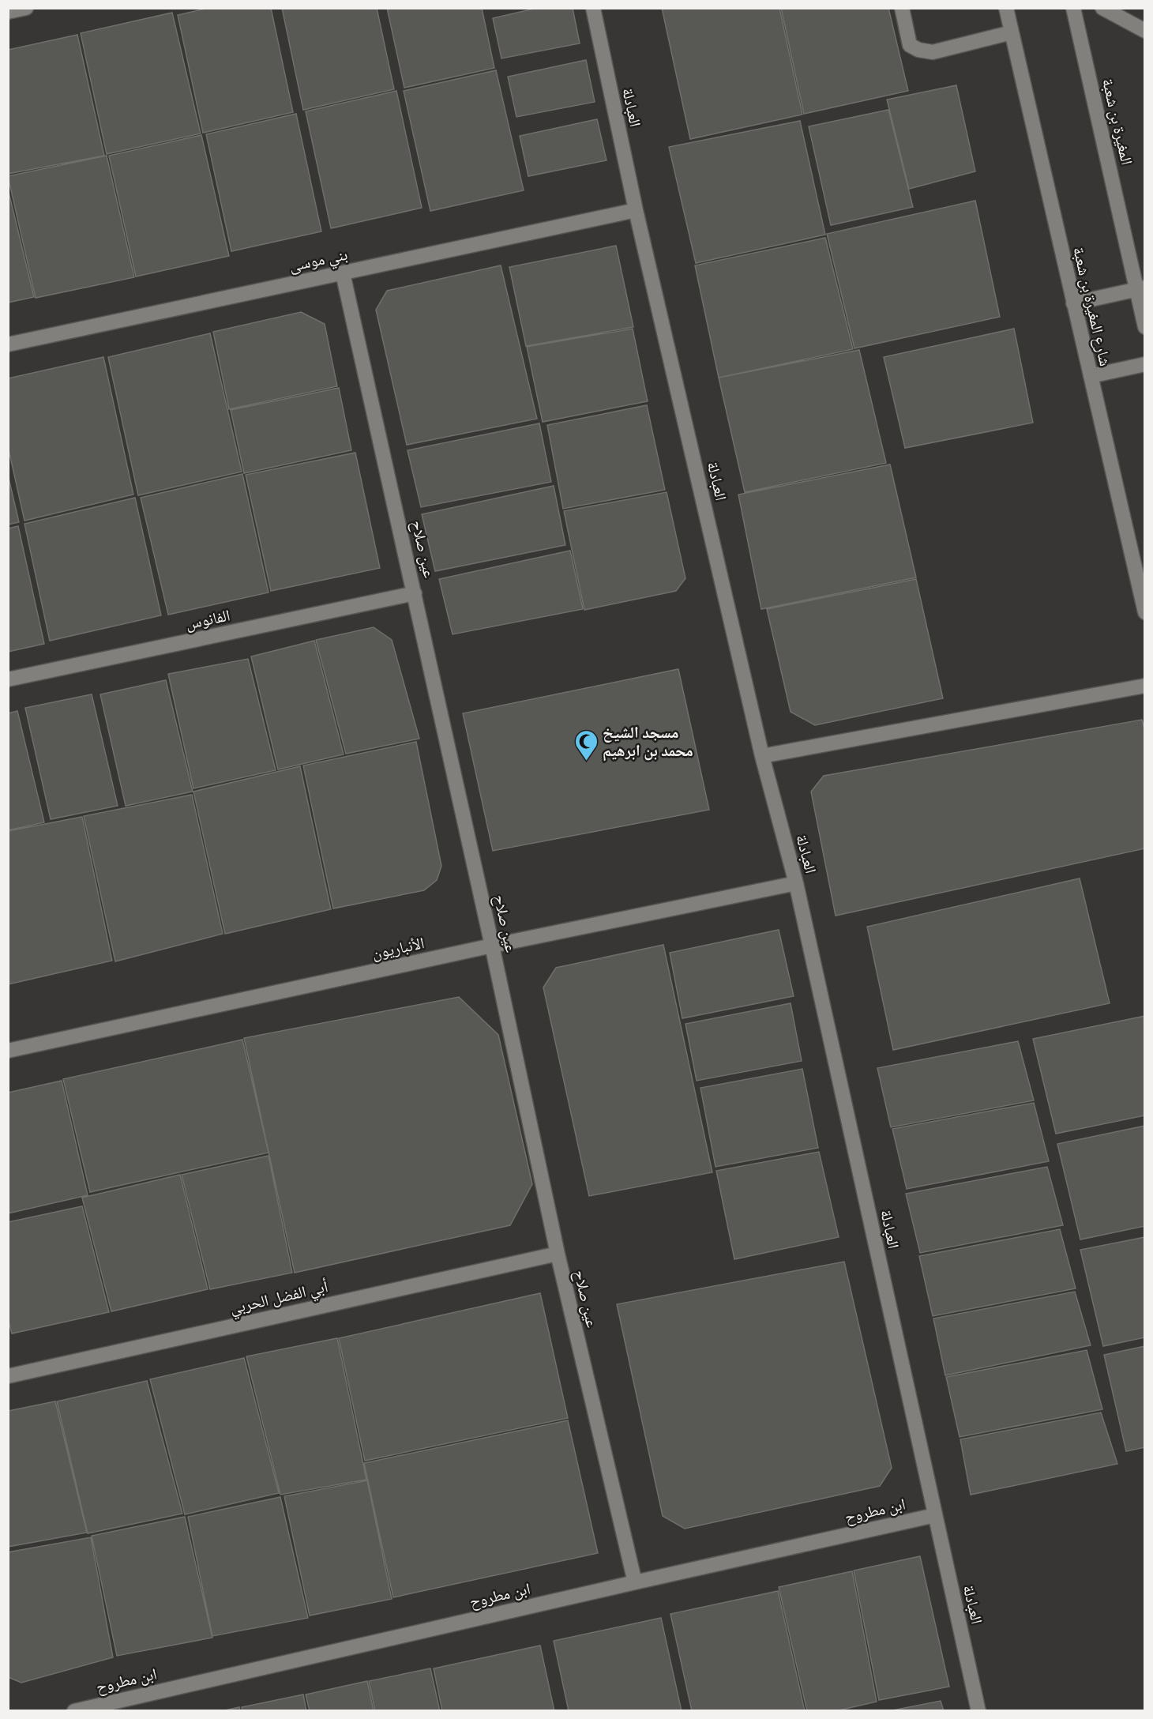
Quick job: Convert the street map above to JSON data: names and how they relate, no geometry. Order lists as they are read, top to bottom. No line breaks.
{"streets":{"street":["العبادلة","المغيرة بن شعبة","بني موسى","شارع المغيرة بن شعبة","عين صلاح","الفانوس","الأنباريون","أبي الفضل الحربي","ابن مطروح"]},"crossings":[["العبادلة","بني موسى"],["العبادلة","الأنباريون"],["العبادلة","ابن مطروح"],["بني موسى","عين صلاح"],["عين صلاح","الفانوس"],["عين صلاح","الأنباريون"],["عين صلاح","أبي الفضل الحربي"],["عين صلاح","ابن مطروح"]],"places":{"mosque":["مسجد الشيخ محمد بن ابرهيم"]}}
